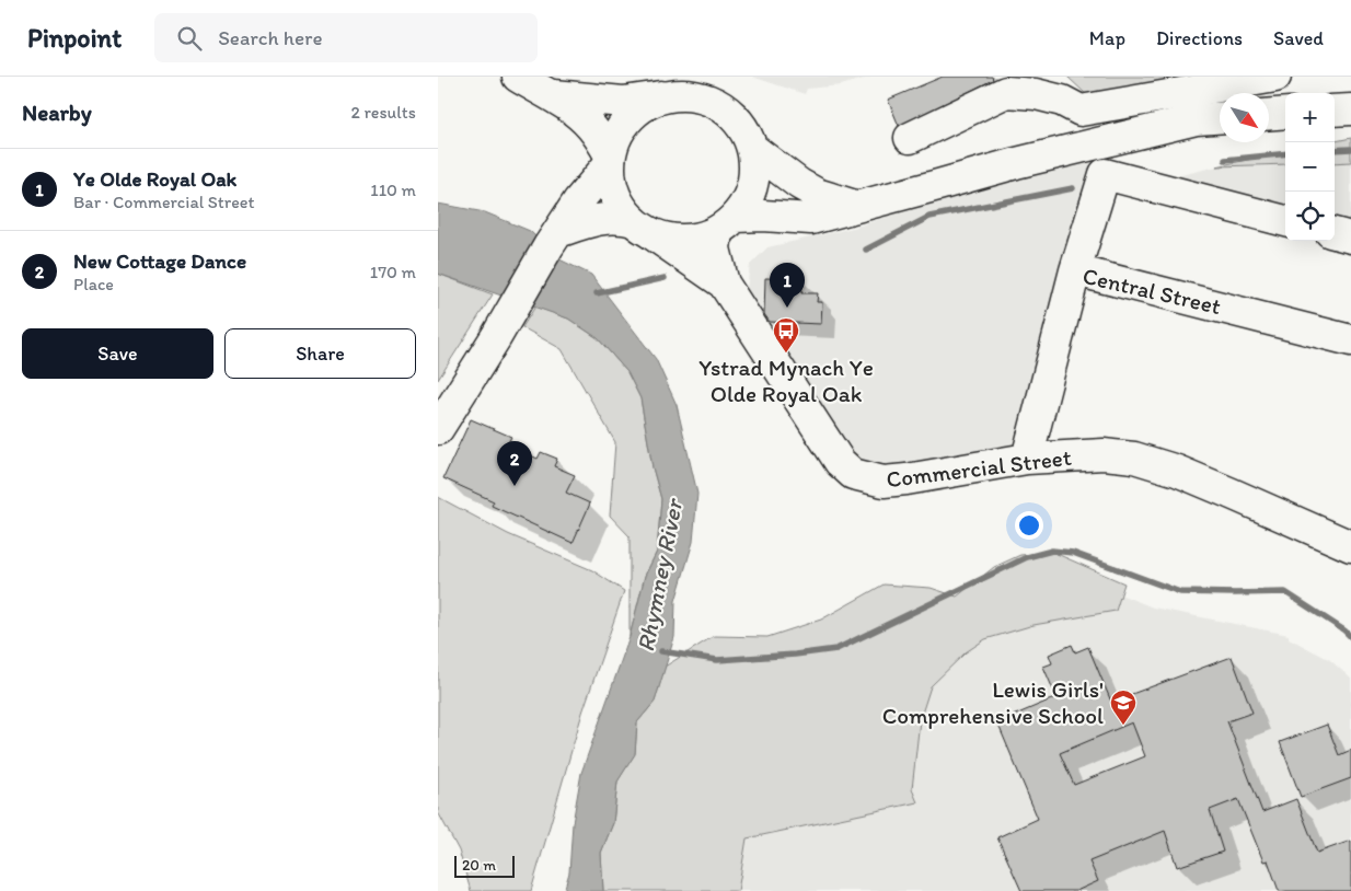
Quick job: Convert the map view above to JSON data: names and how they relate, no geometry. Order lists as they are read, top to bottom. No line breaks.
{"streets":{"street":["Central Street","Commercial Street"]},"crossings":[["Central Street","Commercial Street"]],"water":["Rhymney River"],"places":{"bus stop":["Ystrad Mynach Ye Olde Royal Oak"],"school or university":["Lewis Girls' Comprehensive School"]},"scale_bar":"20 m","north":"bottom right","page":{"header":"Pinpoint","search":"Search here","nav":["Map","Directions","Saved"],"heading":["Nearby","2 results"],"map_buttons":["+","−"],"list":[{"mark":"1","name":"Ye Olde Royal Oak","note":"Bar · Commercial Street","value":"110 m"},{"mark":"2","name":"New Cottage Dance","note":"Place","value":"170 m"}],"pins":["1","2"],"buttons":["Save","Share"],"scale":"20 m"}}
